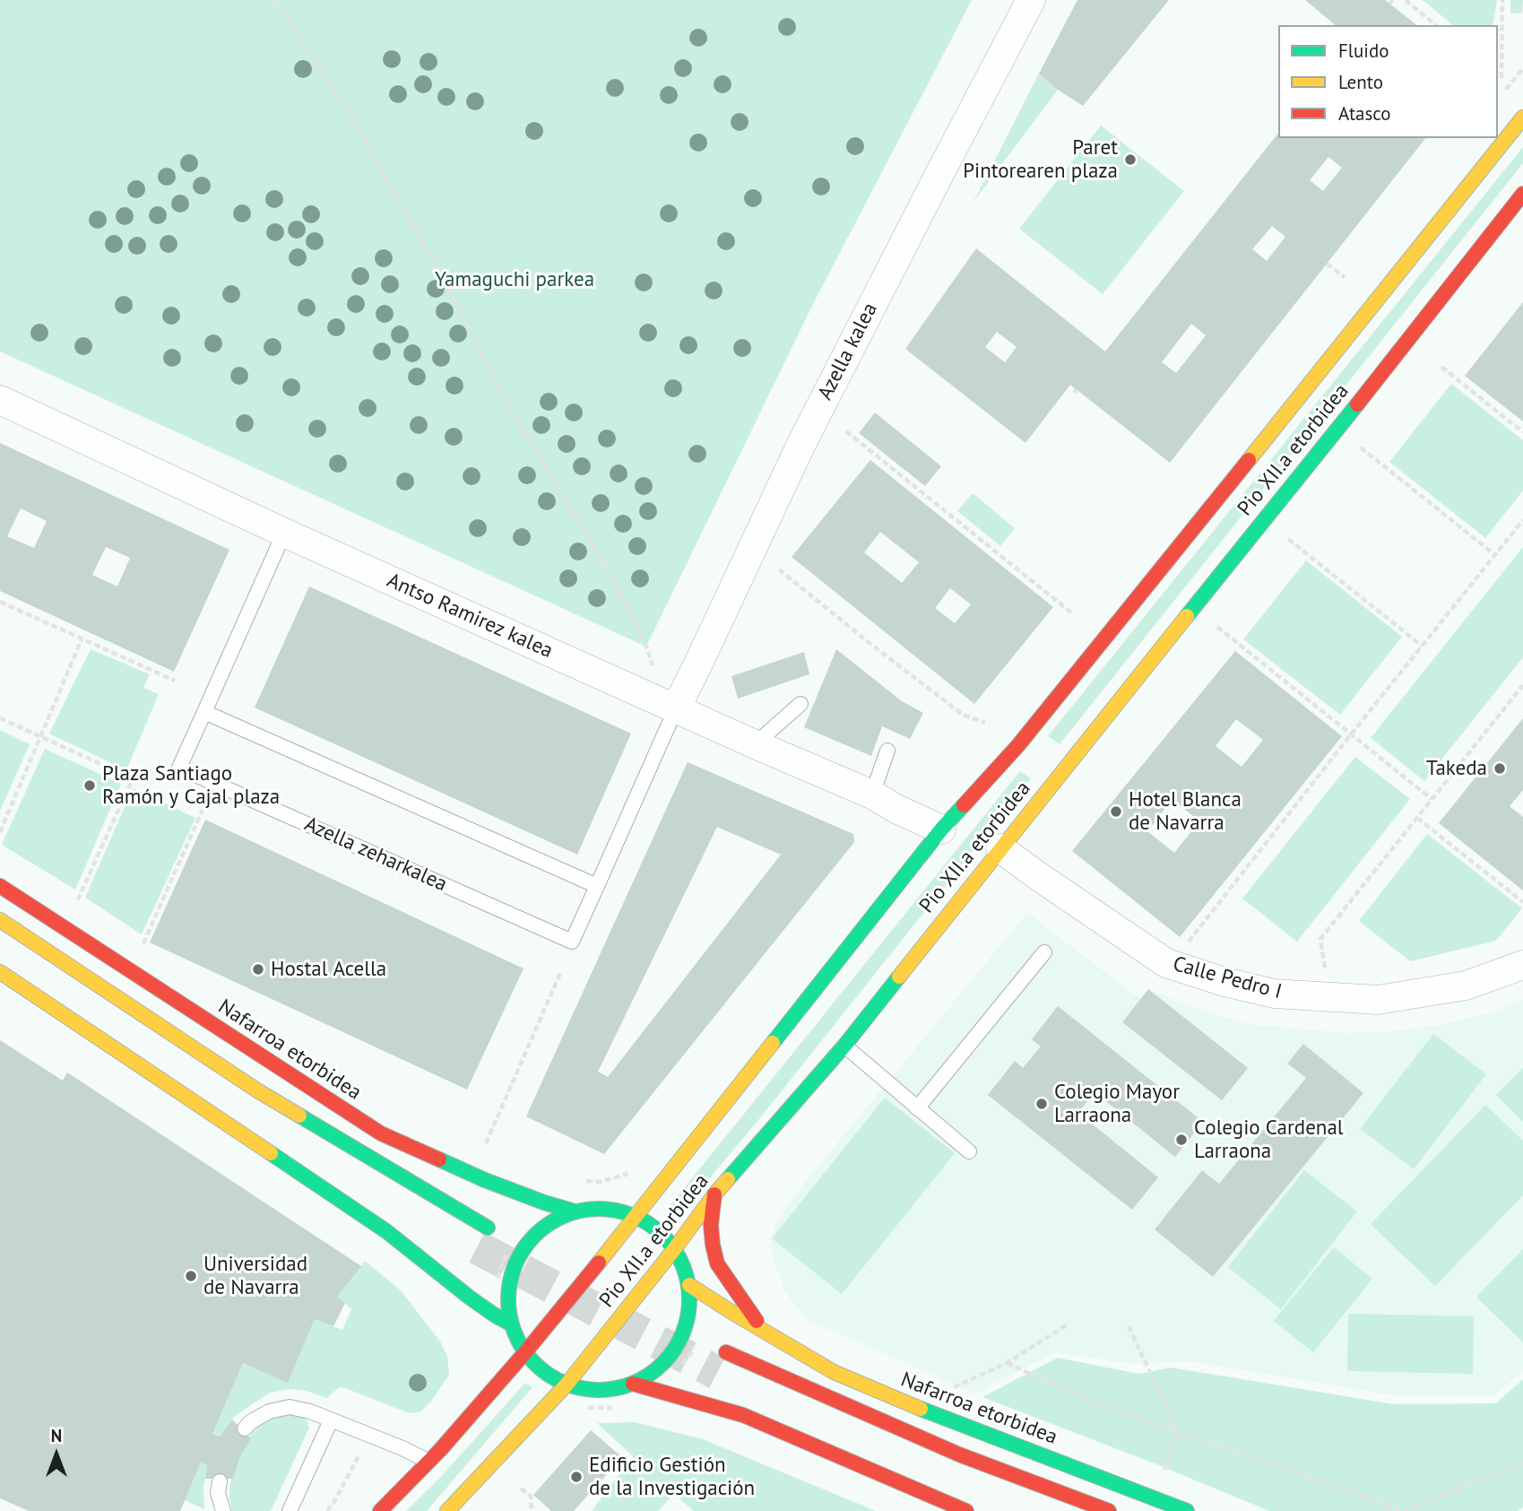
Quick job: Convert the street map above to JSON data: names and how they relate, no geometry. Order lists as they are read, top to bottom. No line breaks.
{"streets":{"main road":["Pio XII.a etorbidea","Nafarroa etorbidea"],"street":["Azella kalea","Antso Ramirez kalea","Calle Pedro I"],"lane":["Azella zeharkalea"]},"crossings":[["Azella kalea","Antso Ramirez kalea"],["Azella kalea","Azella zeharkalea"],["Pio XII.a etorbidea","Antso Ramirez kalea"],["Pio XII.a etorbidea","Calle Pedro I"],["Pio XII.a etorbidea","Nafarroa etorbidea"],["Antso Ramirez kalea","Azella zeharkalea"]],"parks":["Yamaguchi parkea"],"places":["Paret Pintorearen plaza","Takeda","Plaza Santiago Ramón y Cajal plaza","Hotel Blanca de Navarra","Hostal Acella","Colegio Mayor Larraona","Colegio Cardenal Larraona","Universidad de Navarra","Edificio Gestión de la Investigación"],"legend":["Fluido","Lento","Atasco"],"north":"top"}
